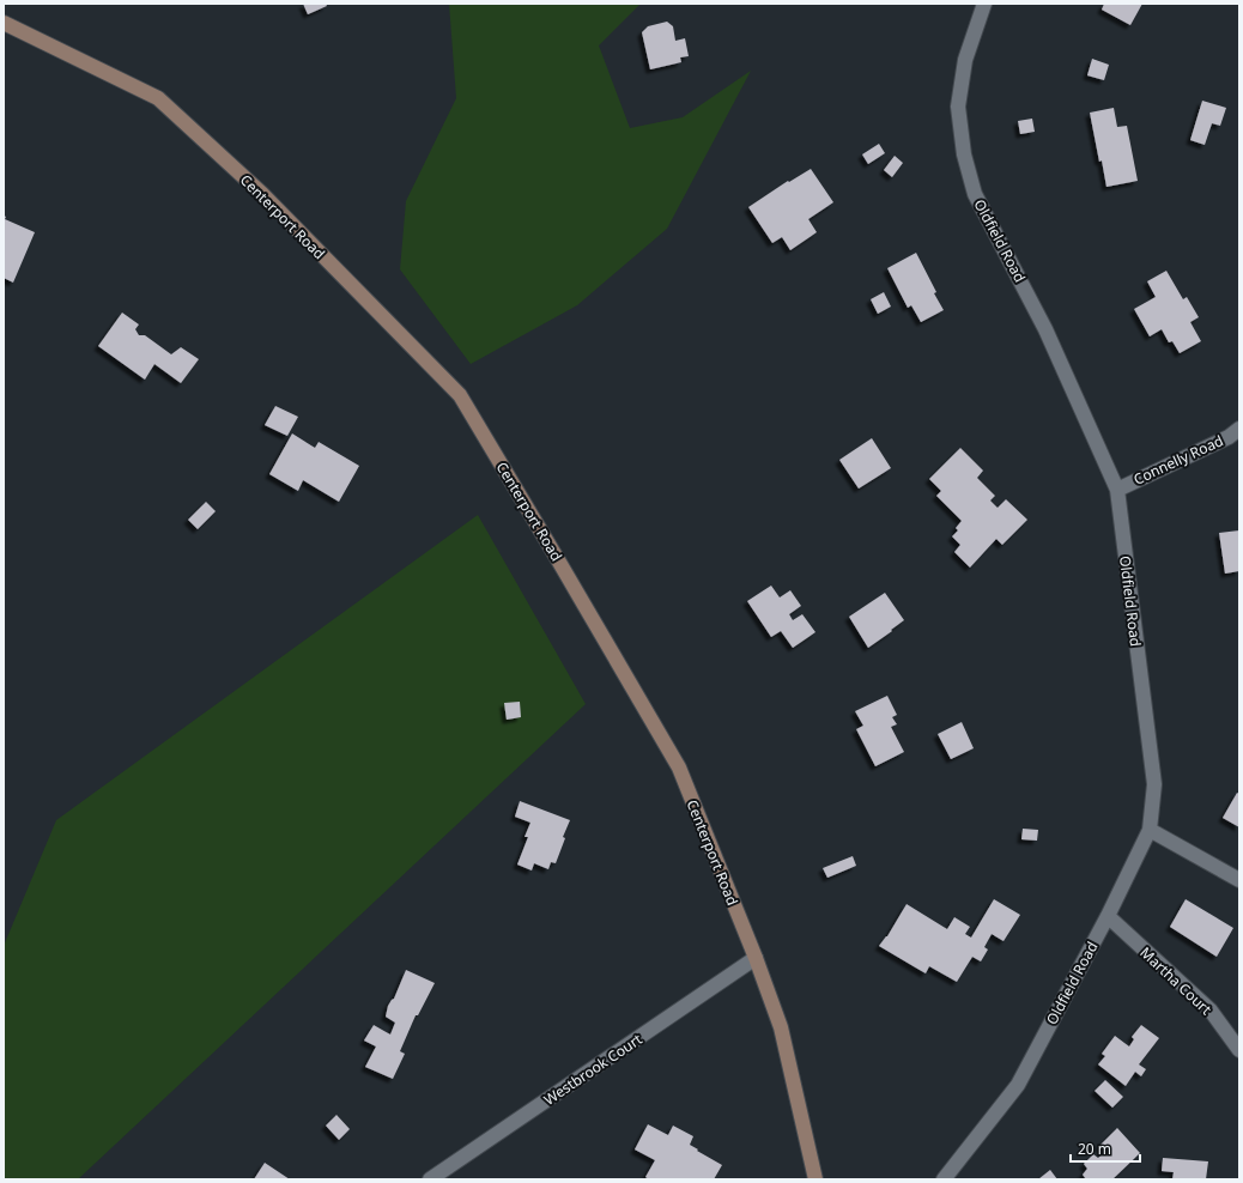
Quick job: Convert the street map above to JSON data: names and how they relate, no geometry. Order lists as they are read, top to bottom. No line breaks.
{"streets":{"main road":["Centerport Road"],"street":["Oldfield Road","Connelly Road","Martha Court","Westbrook Court"]},"crossings":[["Centerport Road","Westbrook Court"],["Oldfield Road","Connelly Road"],["Oldfield Road","Martha Court"]],"scale_bar":"20 m"}
